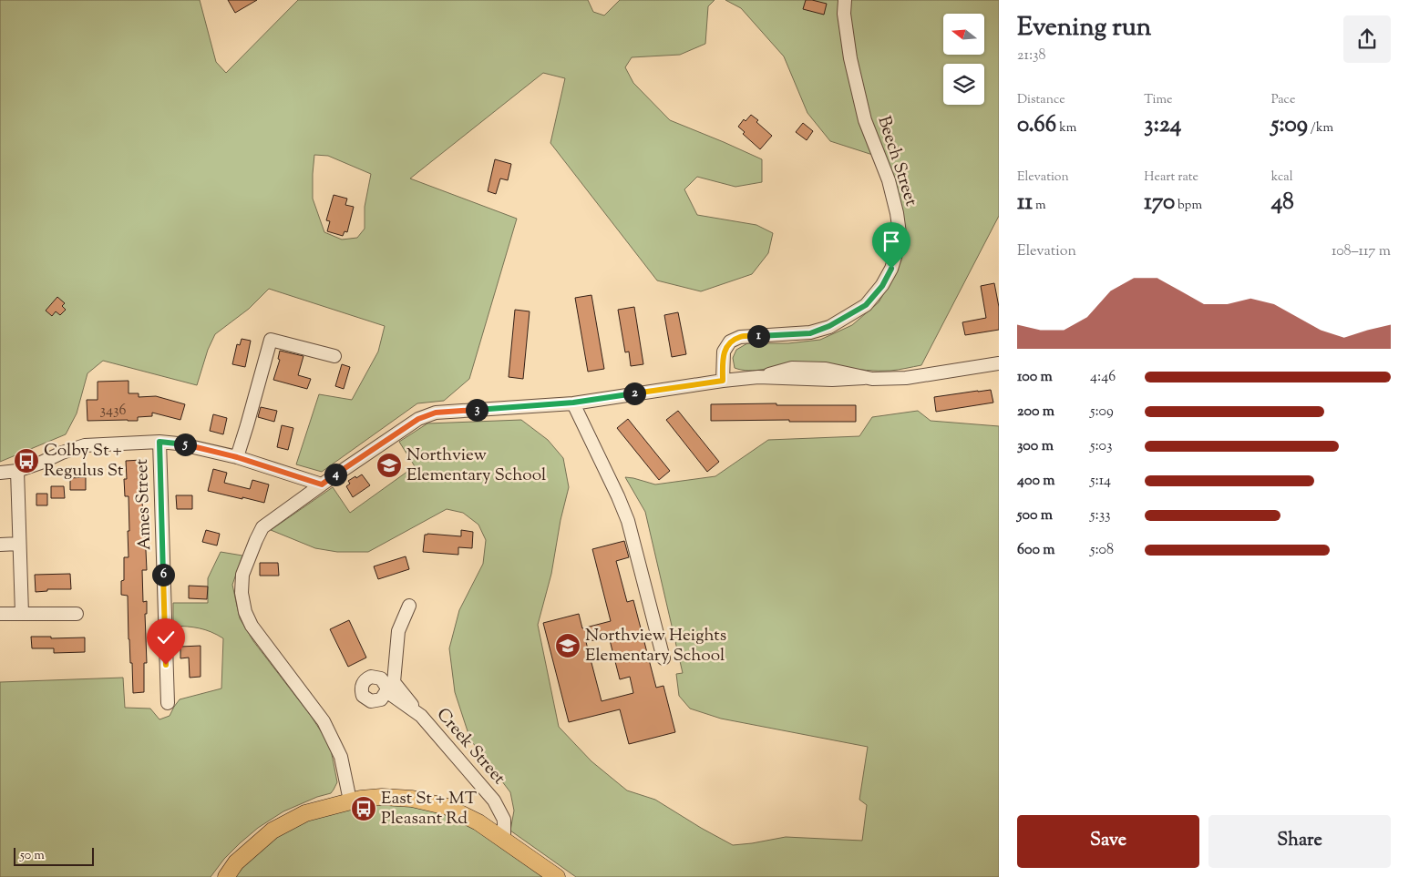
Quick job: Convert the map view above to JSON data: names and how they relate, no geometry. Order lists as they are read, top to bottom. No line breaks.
{"streets":{"street":["Beech Street","Ames Street","Creek Street"]},"places":{"bus stop":["Colby St + Regulus St","East St + MT Pleasant Rd"],"school or university":["Northview Elementary School","Northview Heights Elementary School"]},"house_numbers":["3436"],"scale_bar":"50 m","north":"left","page":{"heading":["Evening run","21:38"],"stats":[["Distance","0.66 km"],["Time","3:24"],["Pace","5:09 /km"],["Elevation","11 m"],["Heart rate","170 bpm"],["kcal","48"]],"chart":["Elevation","108–117 m"],"pins":["1","2","3","5","4","6"],"list":[{"name":"100 m","note":"4:46"},{"name":"200 m","note":"5:09"},{"name":"300 m","note":"5:03"},{"name":"400 m","note":"5:14"},{"name":"500 m","note":"5:33"},{"name":"600 m","note":"5:08"}],"buttons":["Save","Share"],"scale":"50 m"}}
